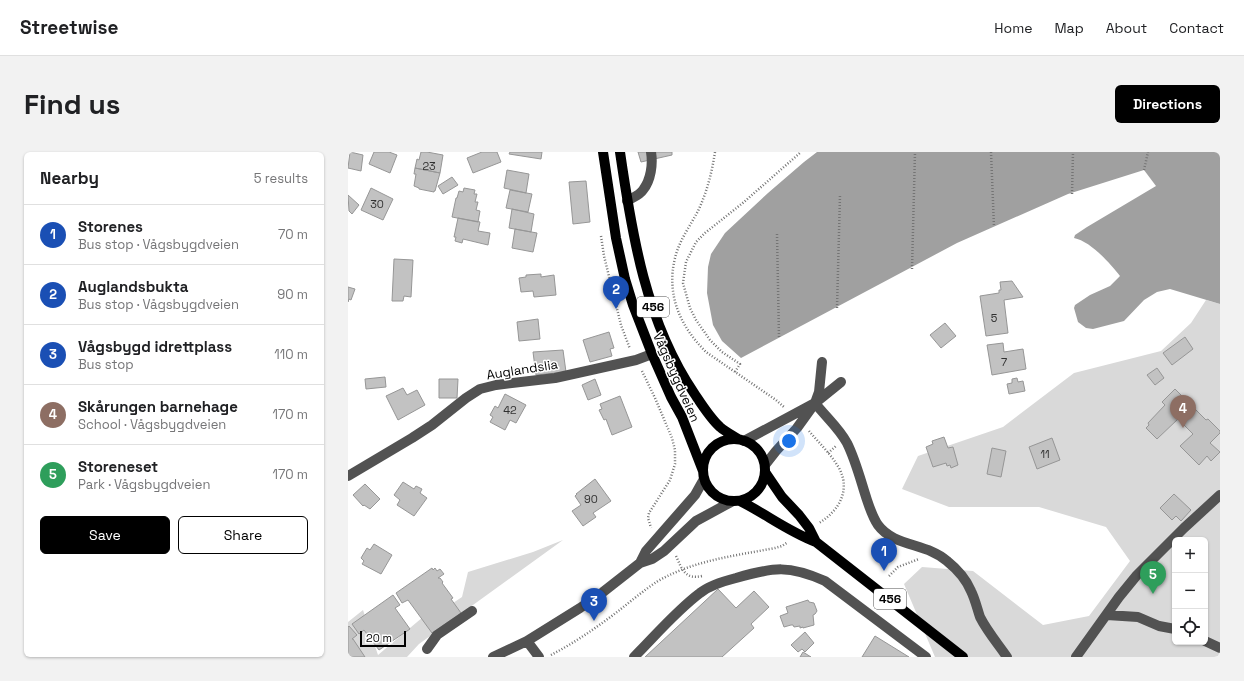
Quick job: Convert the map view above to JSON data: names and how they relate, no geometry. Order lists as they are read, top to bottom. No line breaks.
{"streets":{"main road":["456","Vågsbygdveien"],"street":["Auglandslia"]},"crossings":[["456","Vågsbygdveien"],["Auglandslia","Vågsbygdveien"]],"house_numbers":["23","30","5","7","42","11","90"],"scale_bar":"20 m","page":{"header":"Streetwise","nav":["Home","Map","About","Contact"],"buttons":["Directions",["Save","Share"]],"title":"Find us","heading":["Nearby","5 results"],"list":[{"mark":"1","name":"Storenes","note":"Bus stop · Vågsbygdveien","value":"70 m"},{"mark":"2","name":"Auglandsbukta","note":"Bus stop · Vågsbygdveien","value":"90 m"},{"mark":"3","name":"Vågsbygd idrettplass","note":"Bus stop","value":"110 m"},{"mark":"4","name":"Skårungen barnehage","note":"School · Vågsbygdveien","value":"170 m"},{"mark":"5","name":"Storeneset","note":"Park · Vågsbygdveien","value":"170 m"}],"pins":["2","4","1","5","3"],"map_buttons":["+","−"],"scale":"20 m"}}
